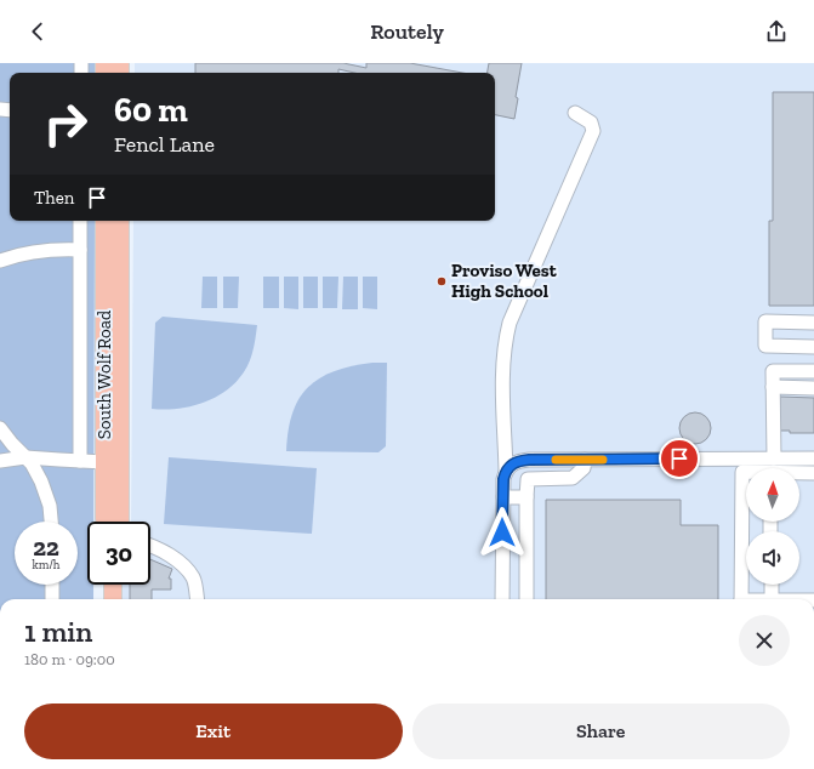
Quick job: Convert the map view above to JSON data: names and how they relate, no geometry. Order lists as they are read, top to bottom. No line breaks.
{"streets":{"main road":["South Wolf Road"]},"places":["Proviso West High School"],"north":"top","page":{"header":"Routely","turn":["60 m","Fencl Lane"],"then":"Then","speed":"22 km/h","limit":"30","heading":["1 min","180 m · 09:00"],"buttons":["Exit","Share"]}}
